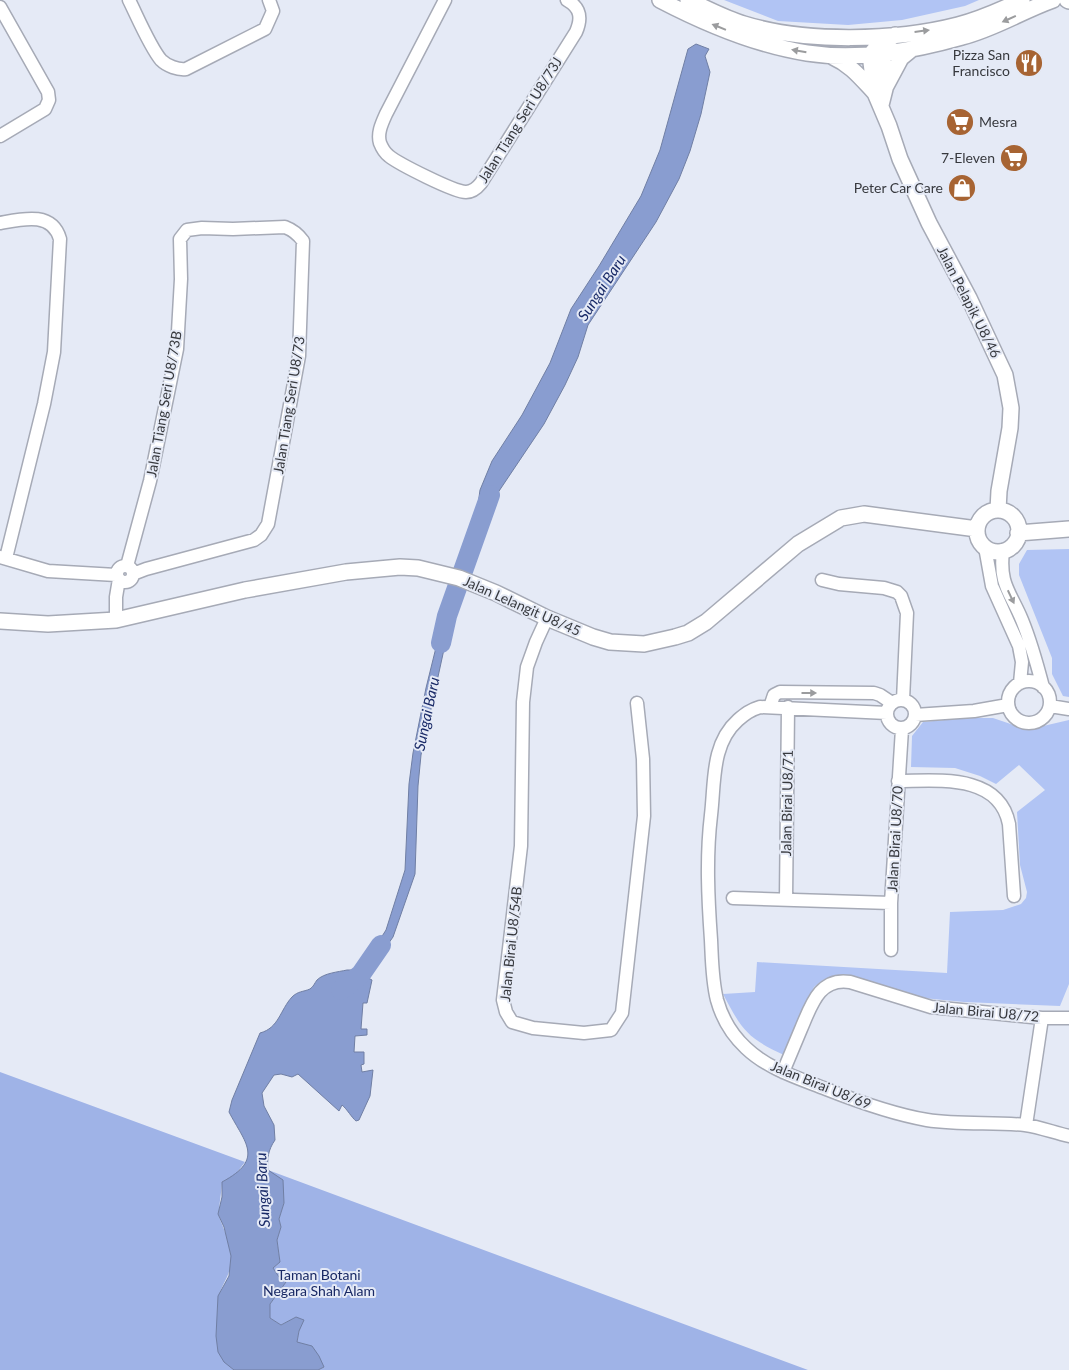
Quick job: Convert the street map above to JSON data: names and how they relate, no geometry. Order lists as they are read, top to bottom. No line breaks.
{"streets":{"street":["Jalan Tiang Seri U8/73J","Jalan Pelapik U8/46","Jalan Tiang Seri U8/73B","Jalan Tiang Seri U8/73","Jalan Lelangit U8/45","Jalan Birai U8/71","Jalan Birai U8/70","Jalan Birai U8/54B","Jalan Birai U8/72","Jalan Birai U8/69"]},"crossings":[["Jalan Pelapik U8/46","Jalan Lelangit U8/45"],["Jalan Tiang Seri U8/73B","Jalan Tiang Seri U8/73"],["Jalan Tiang Seri U8/73B","Jalan Lelangit U8/45"],["Jalan Lelangit U8/45","Jalan Birai U8/54B"],["Jalan Birai U8/71","Jalan Birai U8/69"],["Jalan Birai U8/70","Jalan Birai U8/69"],["Jalan Birai U8/72","Jalan Birai U8/69"]],"water":["Sungai Baru"],"parks":["Taman Botani Negara Shah Alam"],"places":{"restaurant":["Pizza San Francisco"],"supermarket":["Mesra","7-Eleven"],"shop":["Peter Car Care"]}}
